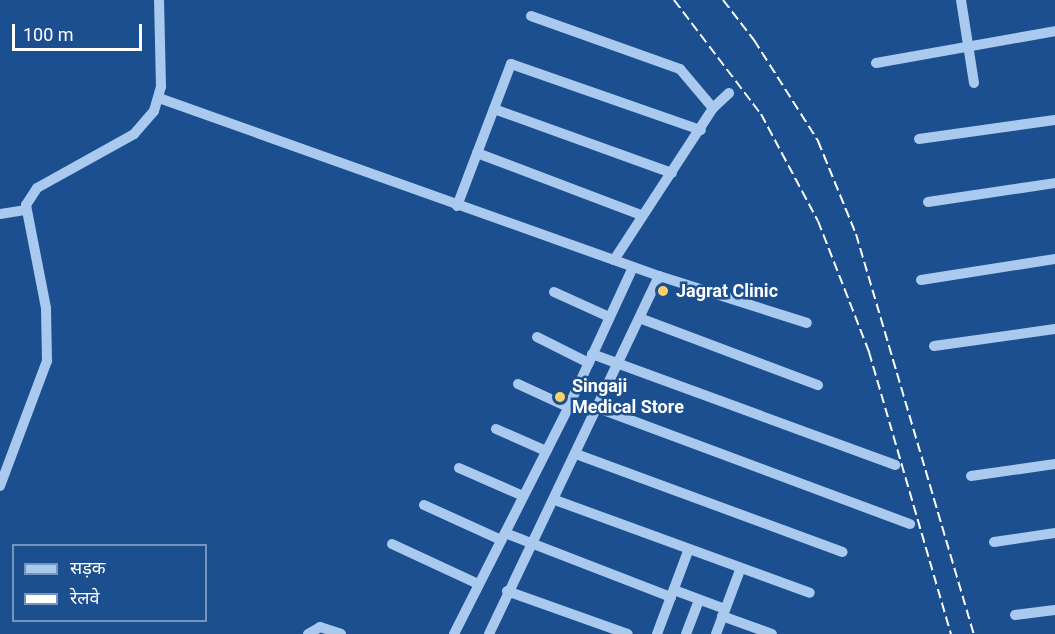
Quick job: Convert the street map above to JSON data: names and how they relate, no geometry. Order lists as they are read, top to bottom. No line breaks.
{"places":["Jagrat Clinic","Singaji Medical Store"],"legend":["सड़क","रेलवे"],"scale_bar":"100 m"}
